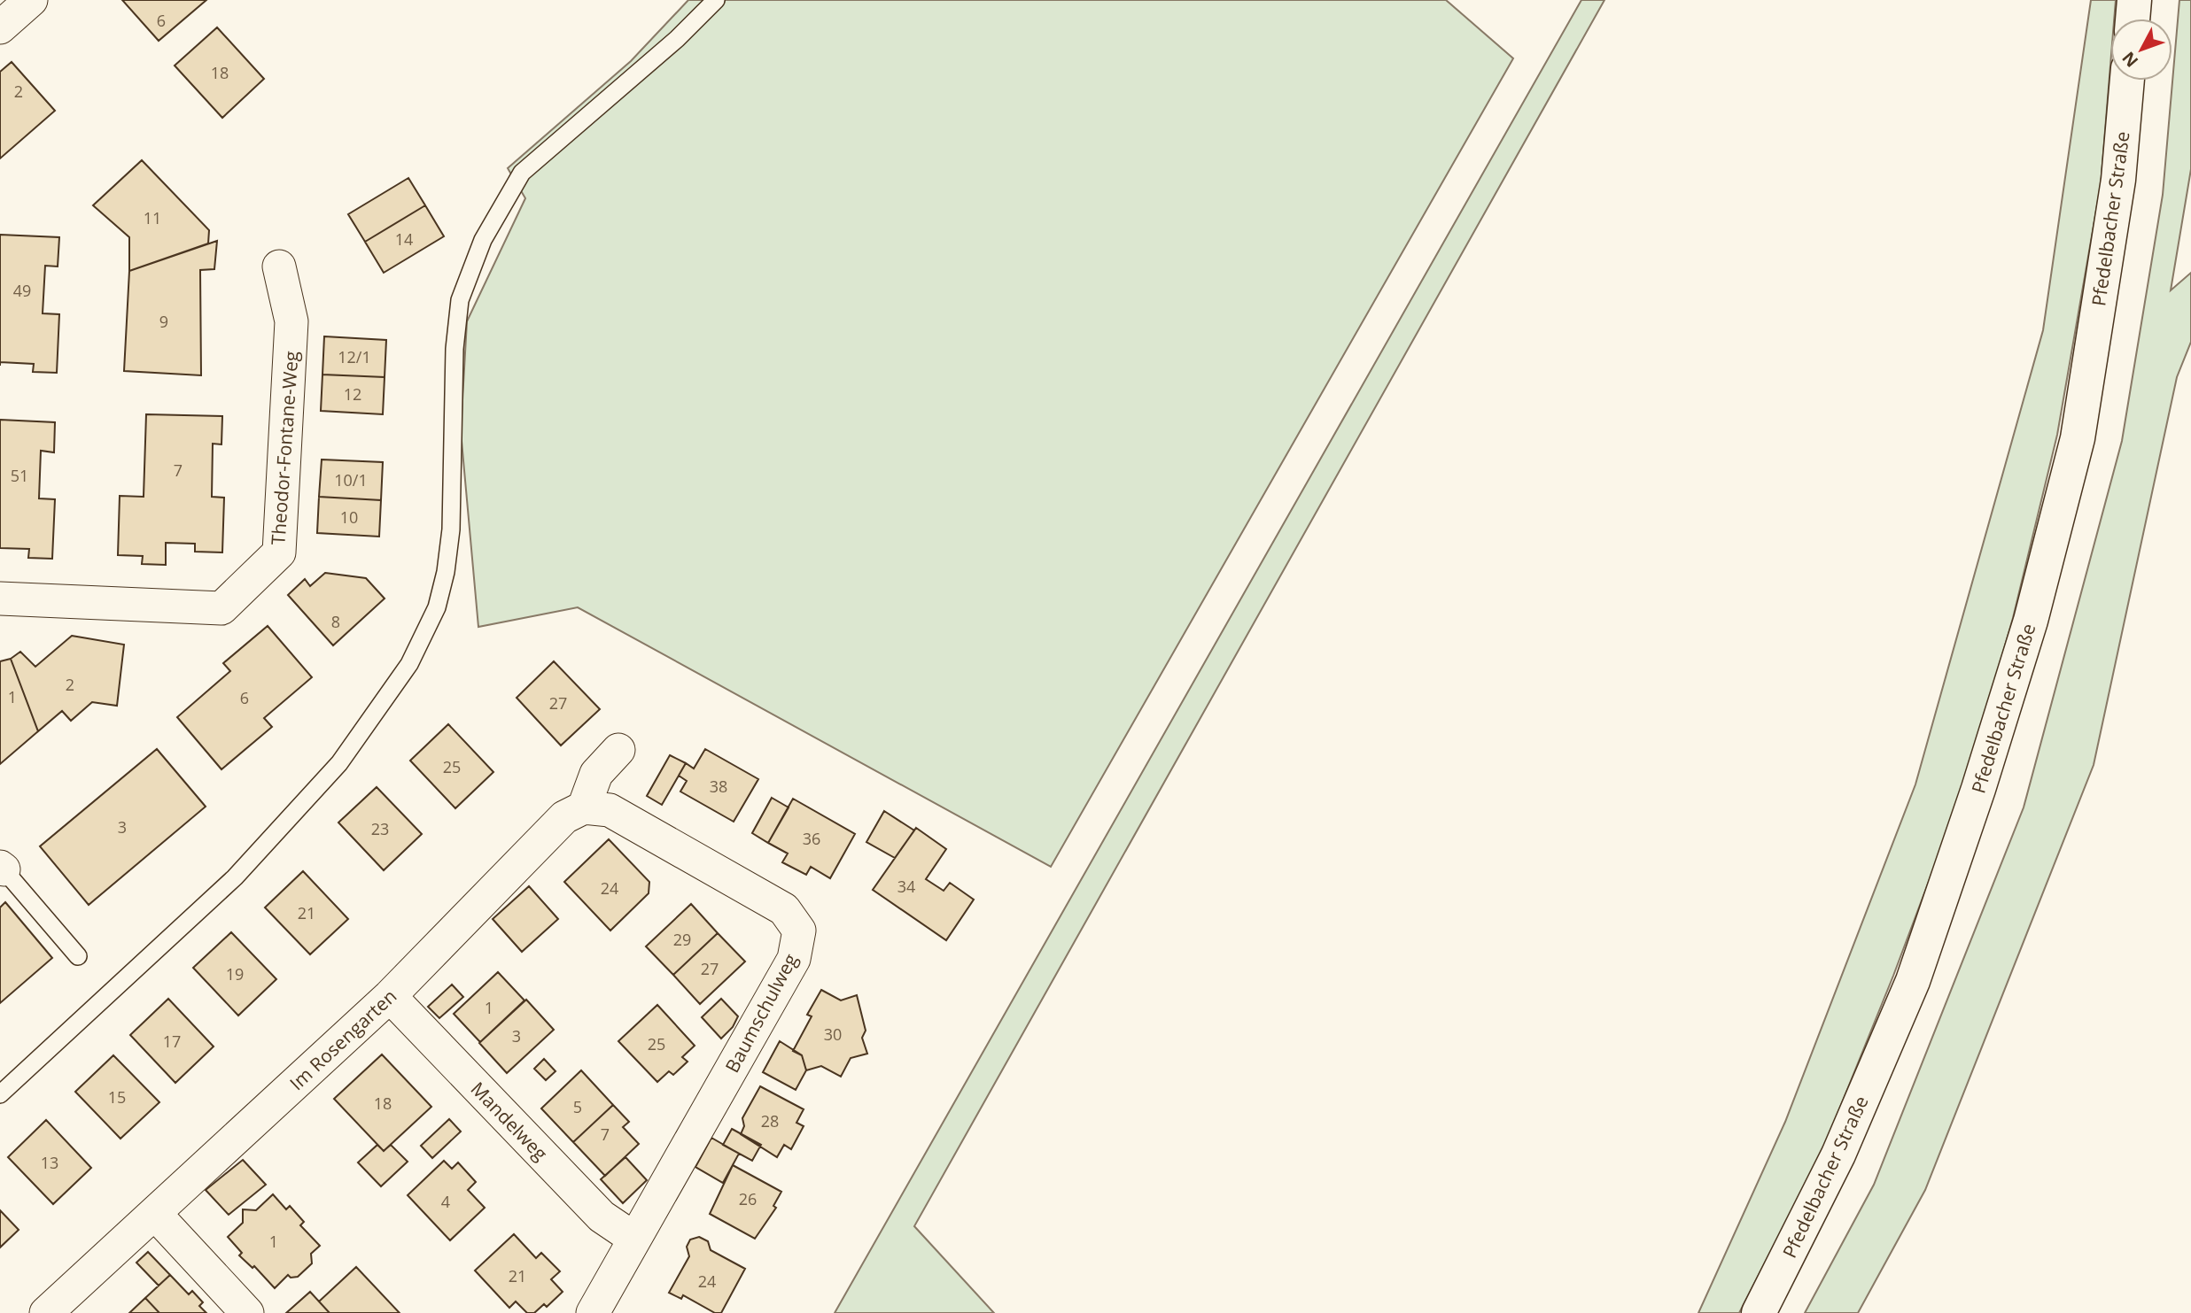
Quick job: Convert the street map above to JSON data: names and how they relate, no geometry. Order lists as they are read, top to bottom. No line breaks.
{"streets":{"main road":["Pfedelbacher Straße"],"street":["Theodor-Fontane-Weg","Baumschulweg","Im Rosengarten","Mandelweg"]},"crossings":[["Baumschulweg","Im Rosengarten"],["Baumschulweg","Mandelweg"],["Im Rosengarten","Mandelweg"]],"house_numbers":["6","18","2","11","14","49","9","12/1","12","7","51","10/1","10","8","2","1","6","27","25","38","3","23","36","34","24","21","29","27","19","1","30","3","17","25","15","18","5","28","7","13","26","4","1","21","24"],"north":"bottom left"}
